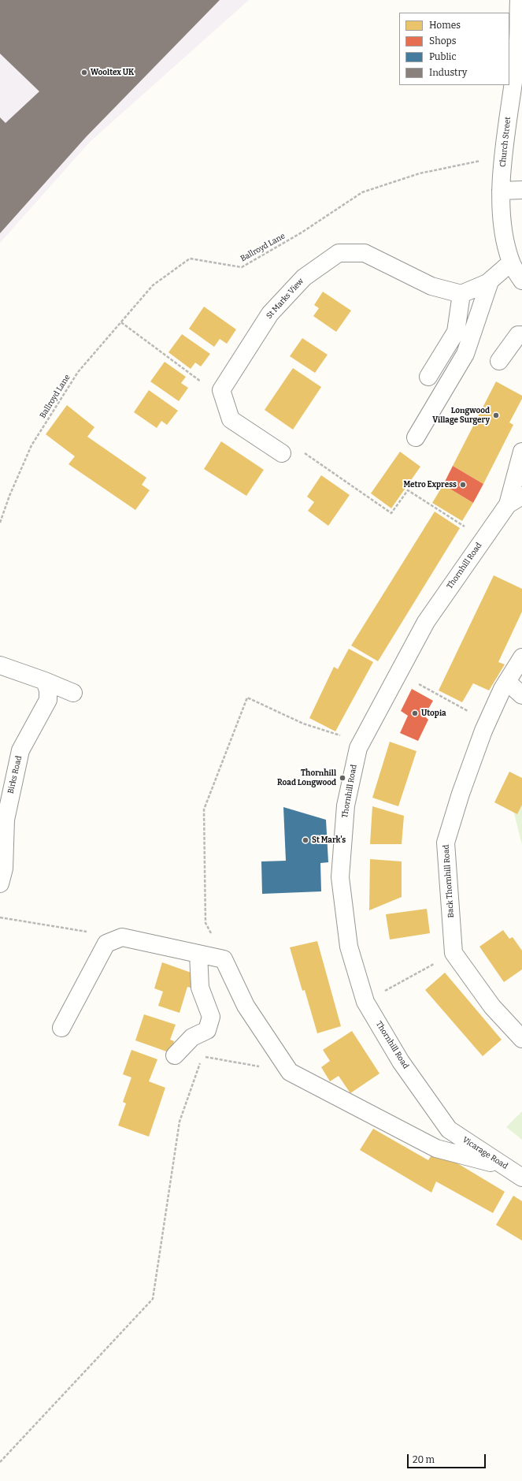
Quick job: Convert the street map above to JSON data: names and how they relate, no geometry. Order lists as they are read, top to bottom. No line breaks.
{"streets":{"street":["Church Street","St Marks View","Thornhill Road","Birks Road","Back Thornhill Road","Vicarage Road"],"path":["Ballroyd Lane"]},"crossings":[["Church Street","Ballroyd Lane"],["Thornhill Road","Vicarage Road"]],"places":["Wooltex UK","Longwood Village Surgery","Metro Express","Utopia","Thornhill Road Longwood","St Mark's"],"legend":["Homes","Shops","Public","Industry"],"scale_bar":"20 m"}
